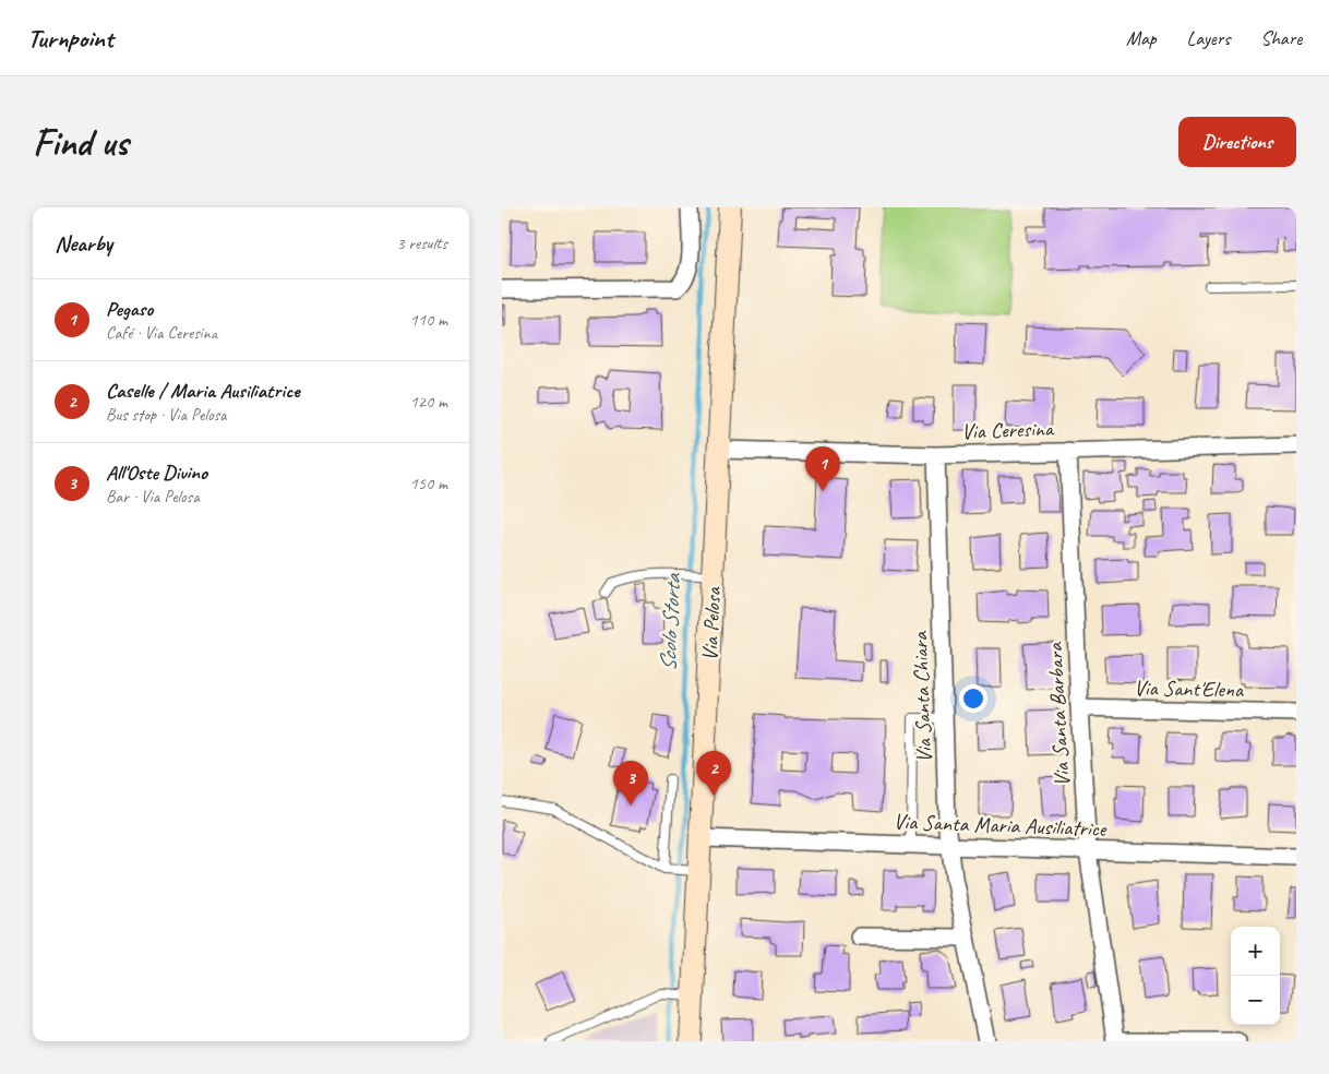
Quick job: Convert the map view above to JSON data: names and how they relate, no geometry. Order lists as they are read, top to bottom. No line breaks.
{"streets":{"main road":["Via Pelosa"],"street":["Via Ceresina","Via Sant'Elena","Via Santa Chiara","Via Santa Barbara","Via Santa Maria Ausiliatrice"]},"crossings":[["Via Ceresina","Via Pelosa"],["Via Ceresina","Via Santa Chiara"],["Via Ceresina","Via Santa Barbara"],["Via Pelosa","Via Santa Maria Ausiliatrice"],["Via Sant'Elena","Via Santa Barbara"],["Via Santa Chiara","Via Santa Maria Ausiliatrice"],["Via Santa Barbara","Via Santa Maria Ausiliatrice"]],"water":["Scolo Storta"],"page":{"header":"Turnpoint","nav":["Map","Layers","Share"],"buttons":"Directions","title":"Find us","heading":["Nearby","3 results"],"list":[{"mark":"1","name":"Pegaso","note":"Café · Via Ceresina","value":"110 m"},{"mark":"2","name":"Caselle / Maria Ausiliatrice","note":"Bus stop · Via Pelosa","value":"120 m"},{"mark":"3","name":"All'Oste Divino","note":"Bar · Via Pelosa","value":"150 m"}],"pins":["1","2","3"],"map_buttons":["+","−"]}}
